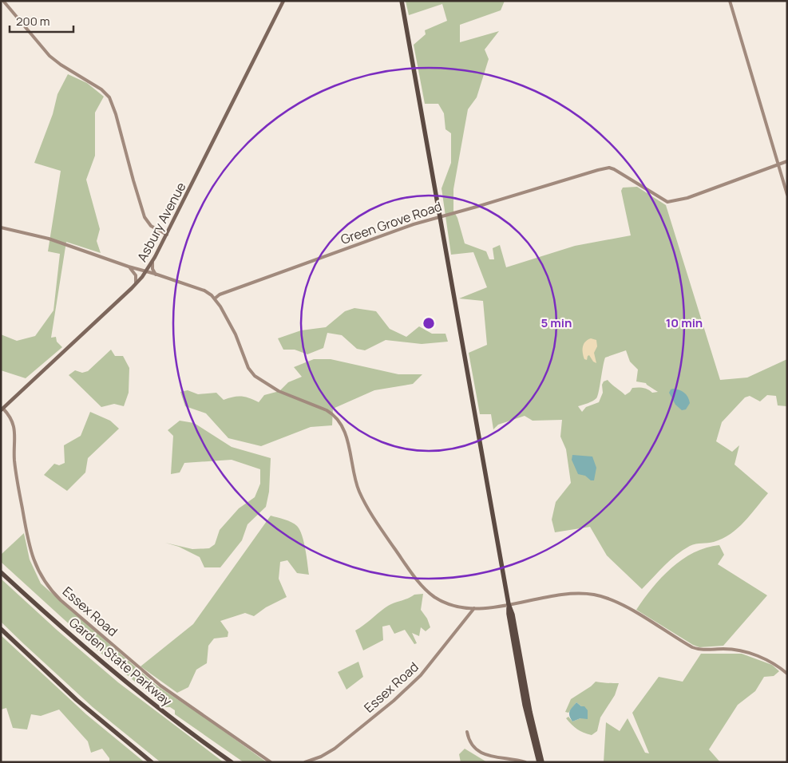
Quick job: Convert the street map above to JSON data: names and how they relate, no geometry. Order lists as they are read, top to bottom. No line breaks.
{"streets":{"highway":["Garden State Parkway"],"main road":["Asbury Avenue"],"street":["Green Grove Road","Essex Road"]},"crossings":[["Asbury Avenue","Essex Road"]],"scale_bar":"200 m","rings":["5 min","10 min"]}
